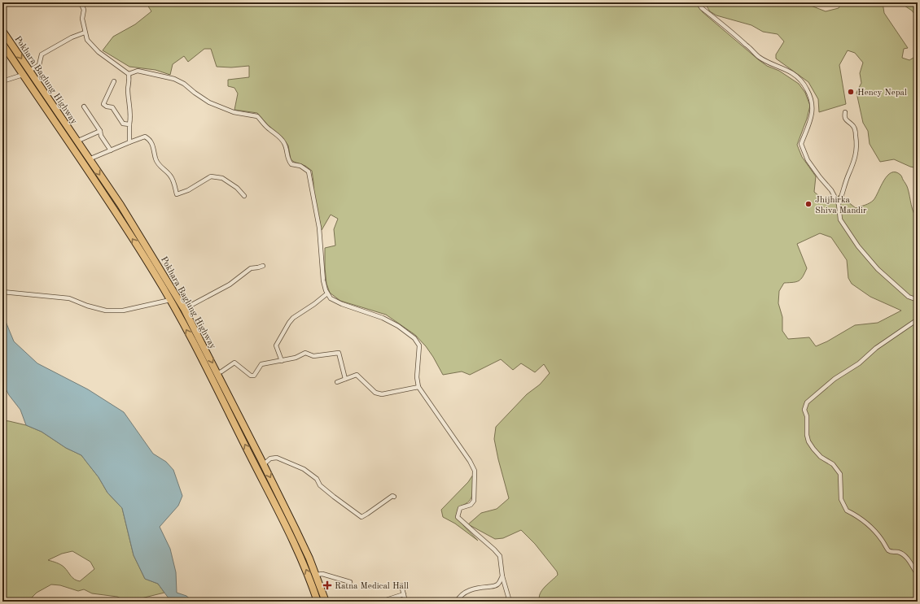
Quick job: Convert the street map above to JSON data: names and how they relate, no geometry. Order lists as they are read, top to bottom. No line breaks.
{"streets":{"highway":["Pokhara Baglung Highway"]},"places":{"other":["Hency Nepal","Jhijhirka Shiva Mandir"],"health":["Ratna Medical Hall"]}}
